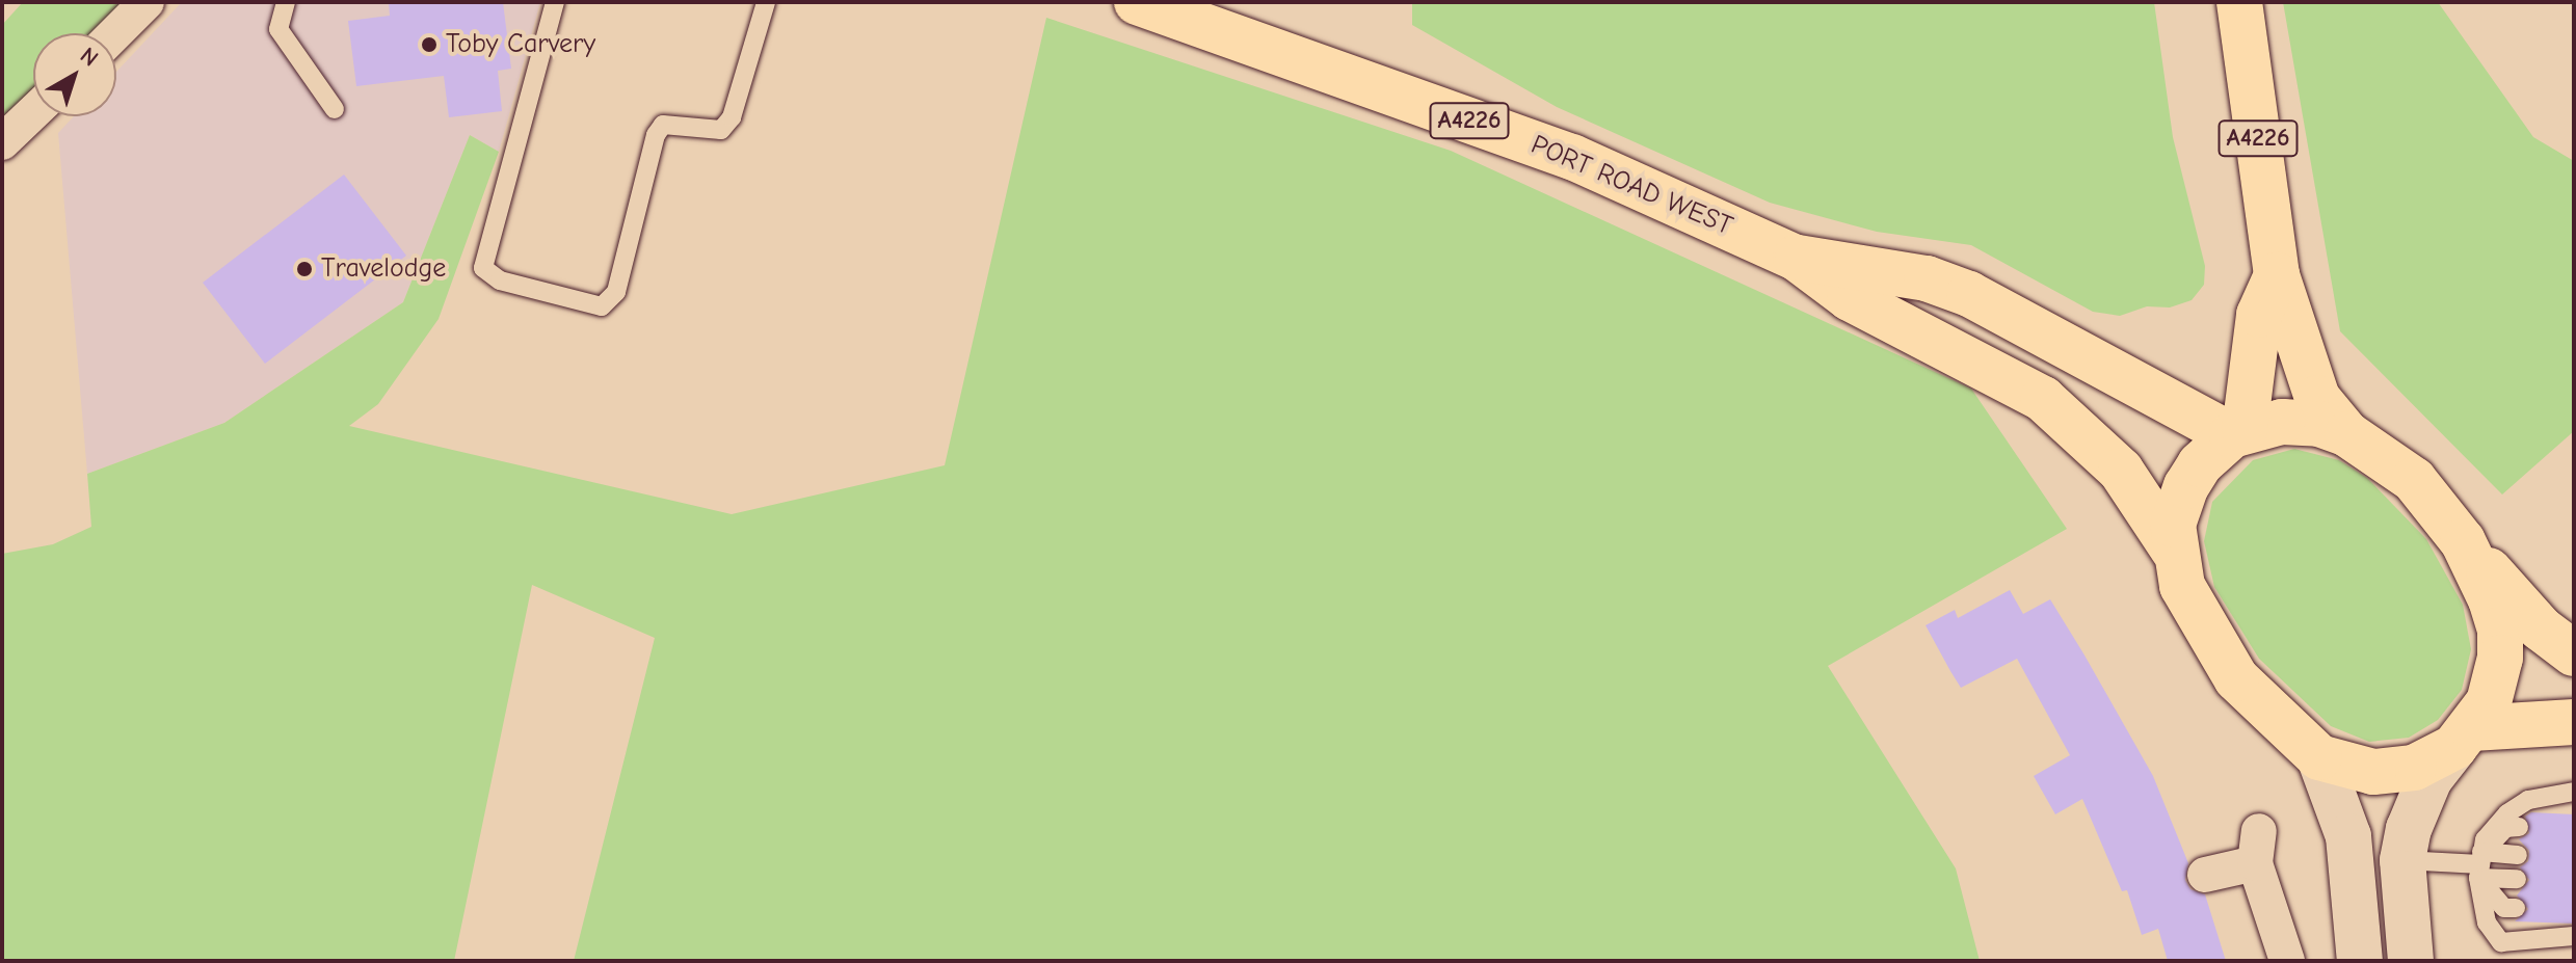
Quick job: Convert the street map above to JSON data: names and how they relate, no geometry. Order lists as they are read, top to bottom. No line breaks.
{"streets":{"main road":["A4226","PORT ROAD WEST"]},"places":["Toby Carvery","Travelodge"],"north":"top right"}
